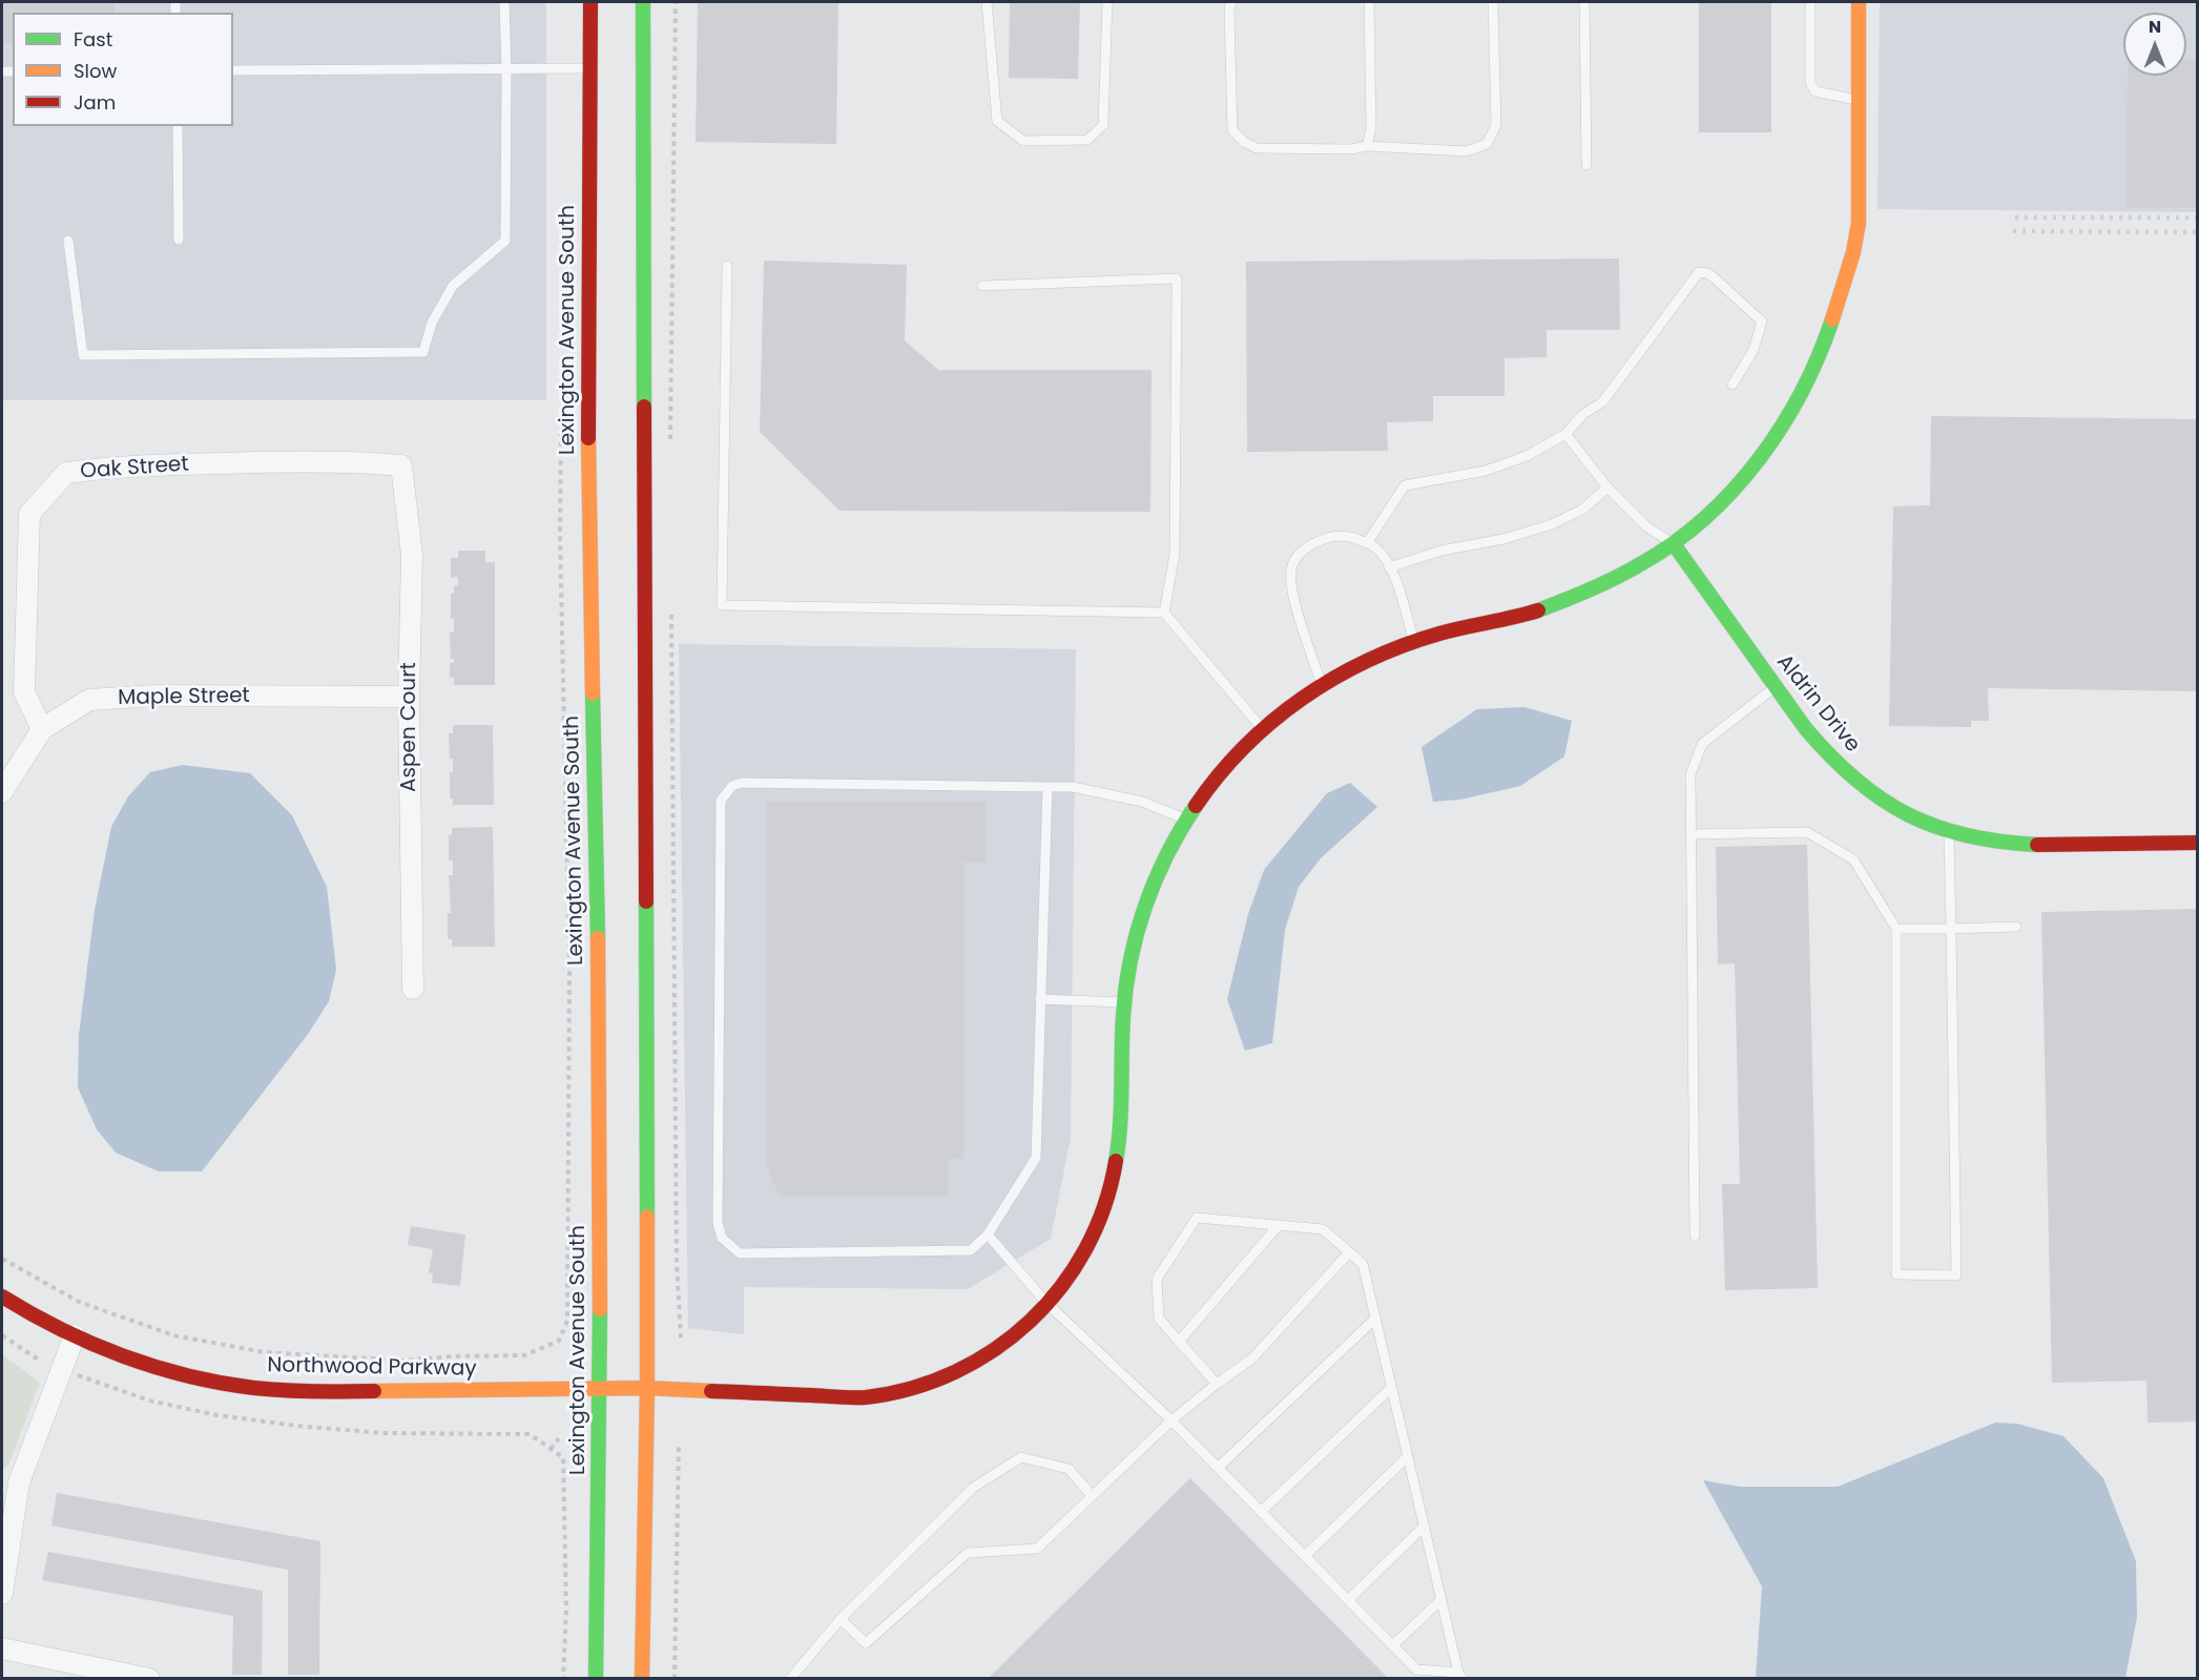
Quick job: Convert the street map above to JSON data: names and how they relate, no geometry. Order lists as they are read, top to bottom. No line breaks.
{"streets":{"street":["Lexington Avenue South","Oak Street","Maple Street","Aldrin Drive","Aspen Court","Northwood Parkway"]},"crossings":[["Lexington Avenue South","Northwood Parkway"],["Oak Street","Maple Street"],["Oak Street","Aspen Court"],["Maple Street","Aspen Court"],["Aldrin Drive","Northwood Parkway"]],"legend":["Fast","Slow","Jam"],"north":"top"}
